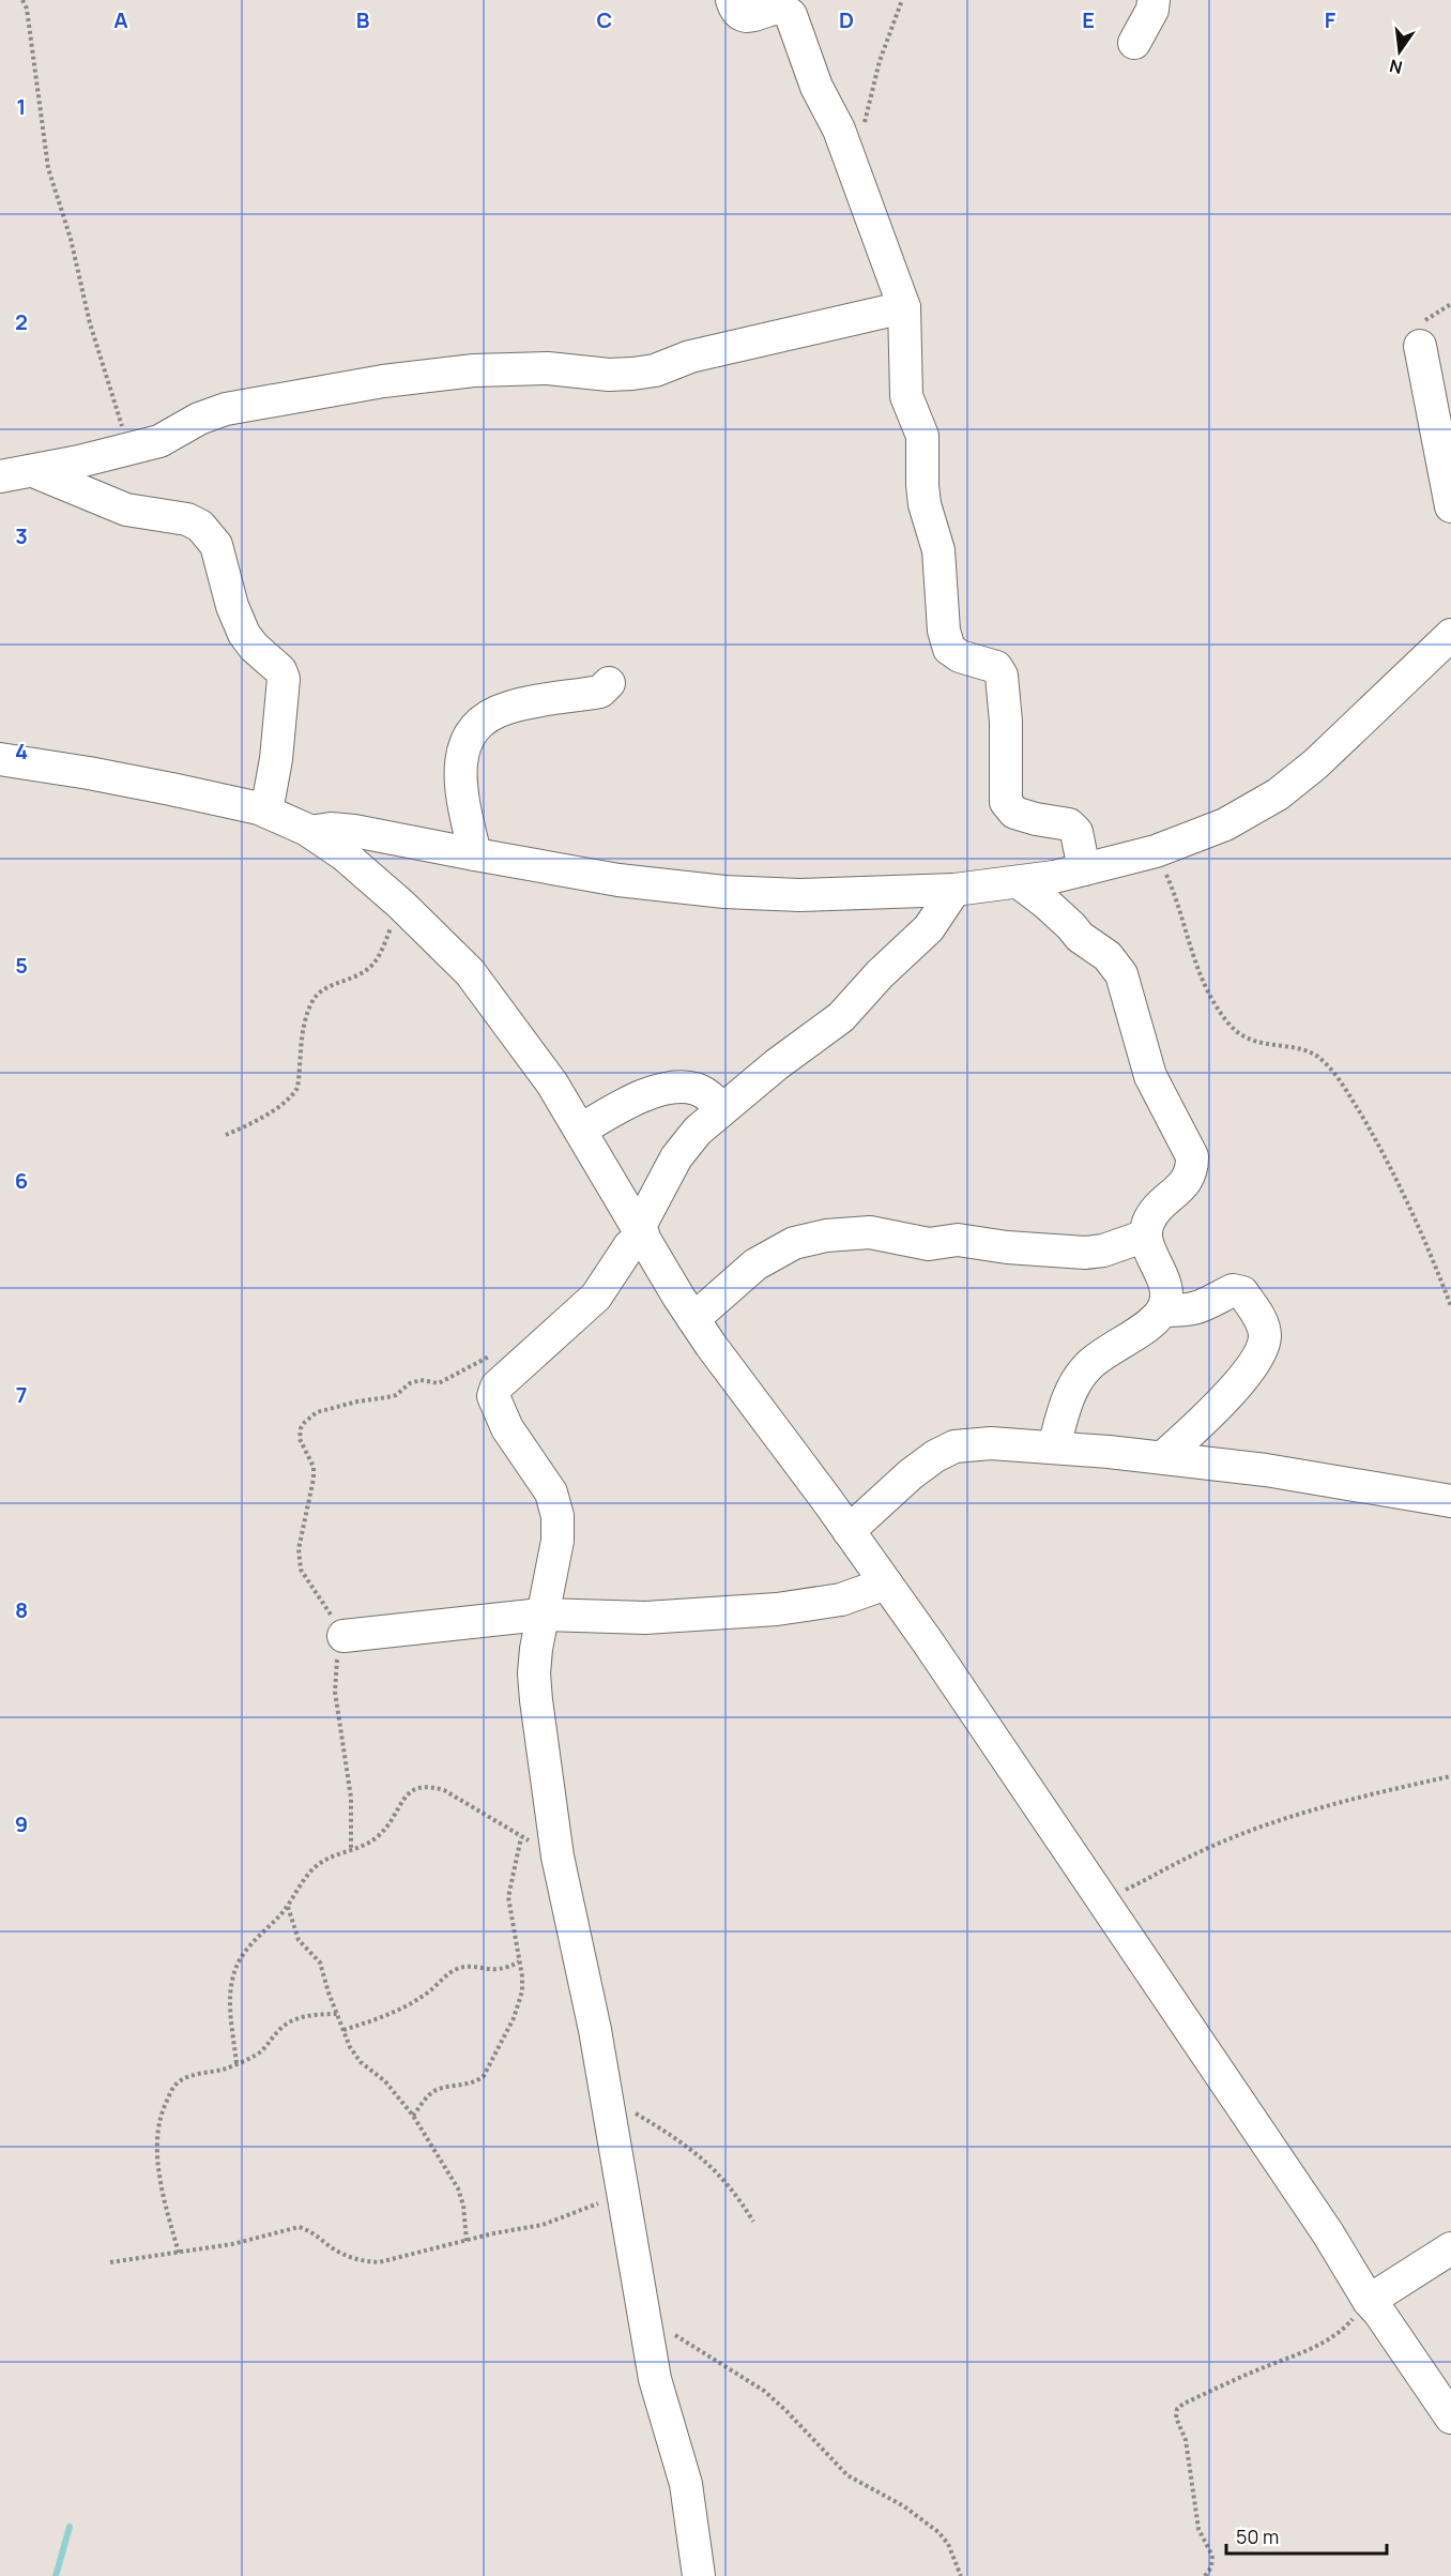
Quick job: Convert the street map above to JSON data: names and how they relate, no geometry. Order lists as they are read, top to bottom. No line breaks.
{"scale_bar":"50 m","north":"bottom","grid":{"columns":["A","B","C","D","E","F"],"rows":["1","2","3","4","5","6","7","8","9"]}}
